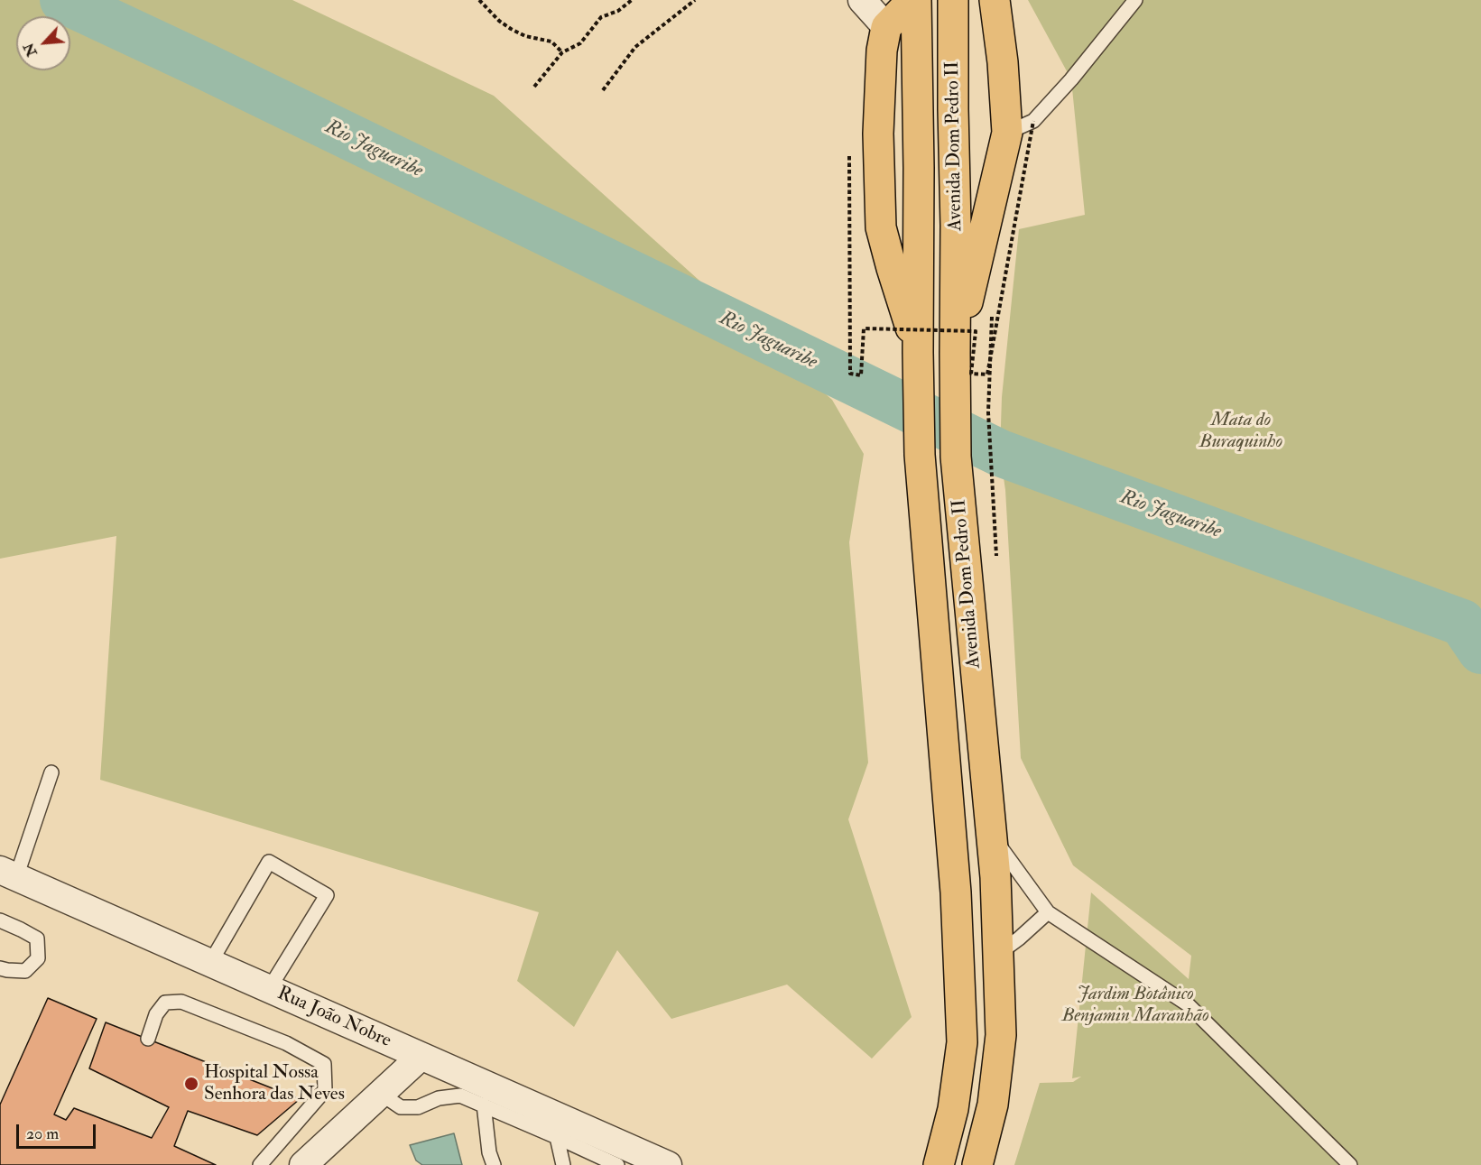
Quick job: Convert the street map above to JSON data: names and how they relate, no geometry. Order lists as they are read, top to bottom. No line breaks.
{"streets":{"main road":["Avenida Dom Pedro II"],"street":["Rua João Nobre"]},"water":["Rio Jaguaribe"],"parks":["Mata do Buraquinho","Jardim Botânico Benjamin Maranhão"],"places":["Hospital Nossa Senhora das Neves"],"scale_bar":"20 m","north":"bottom left"}
